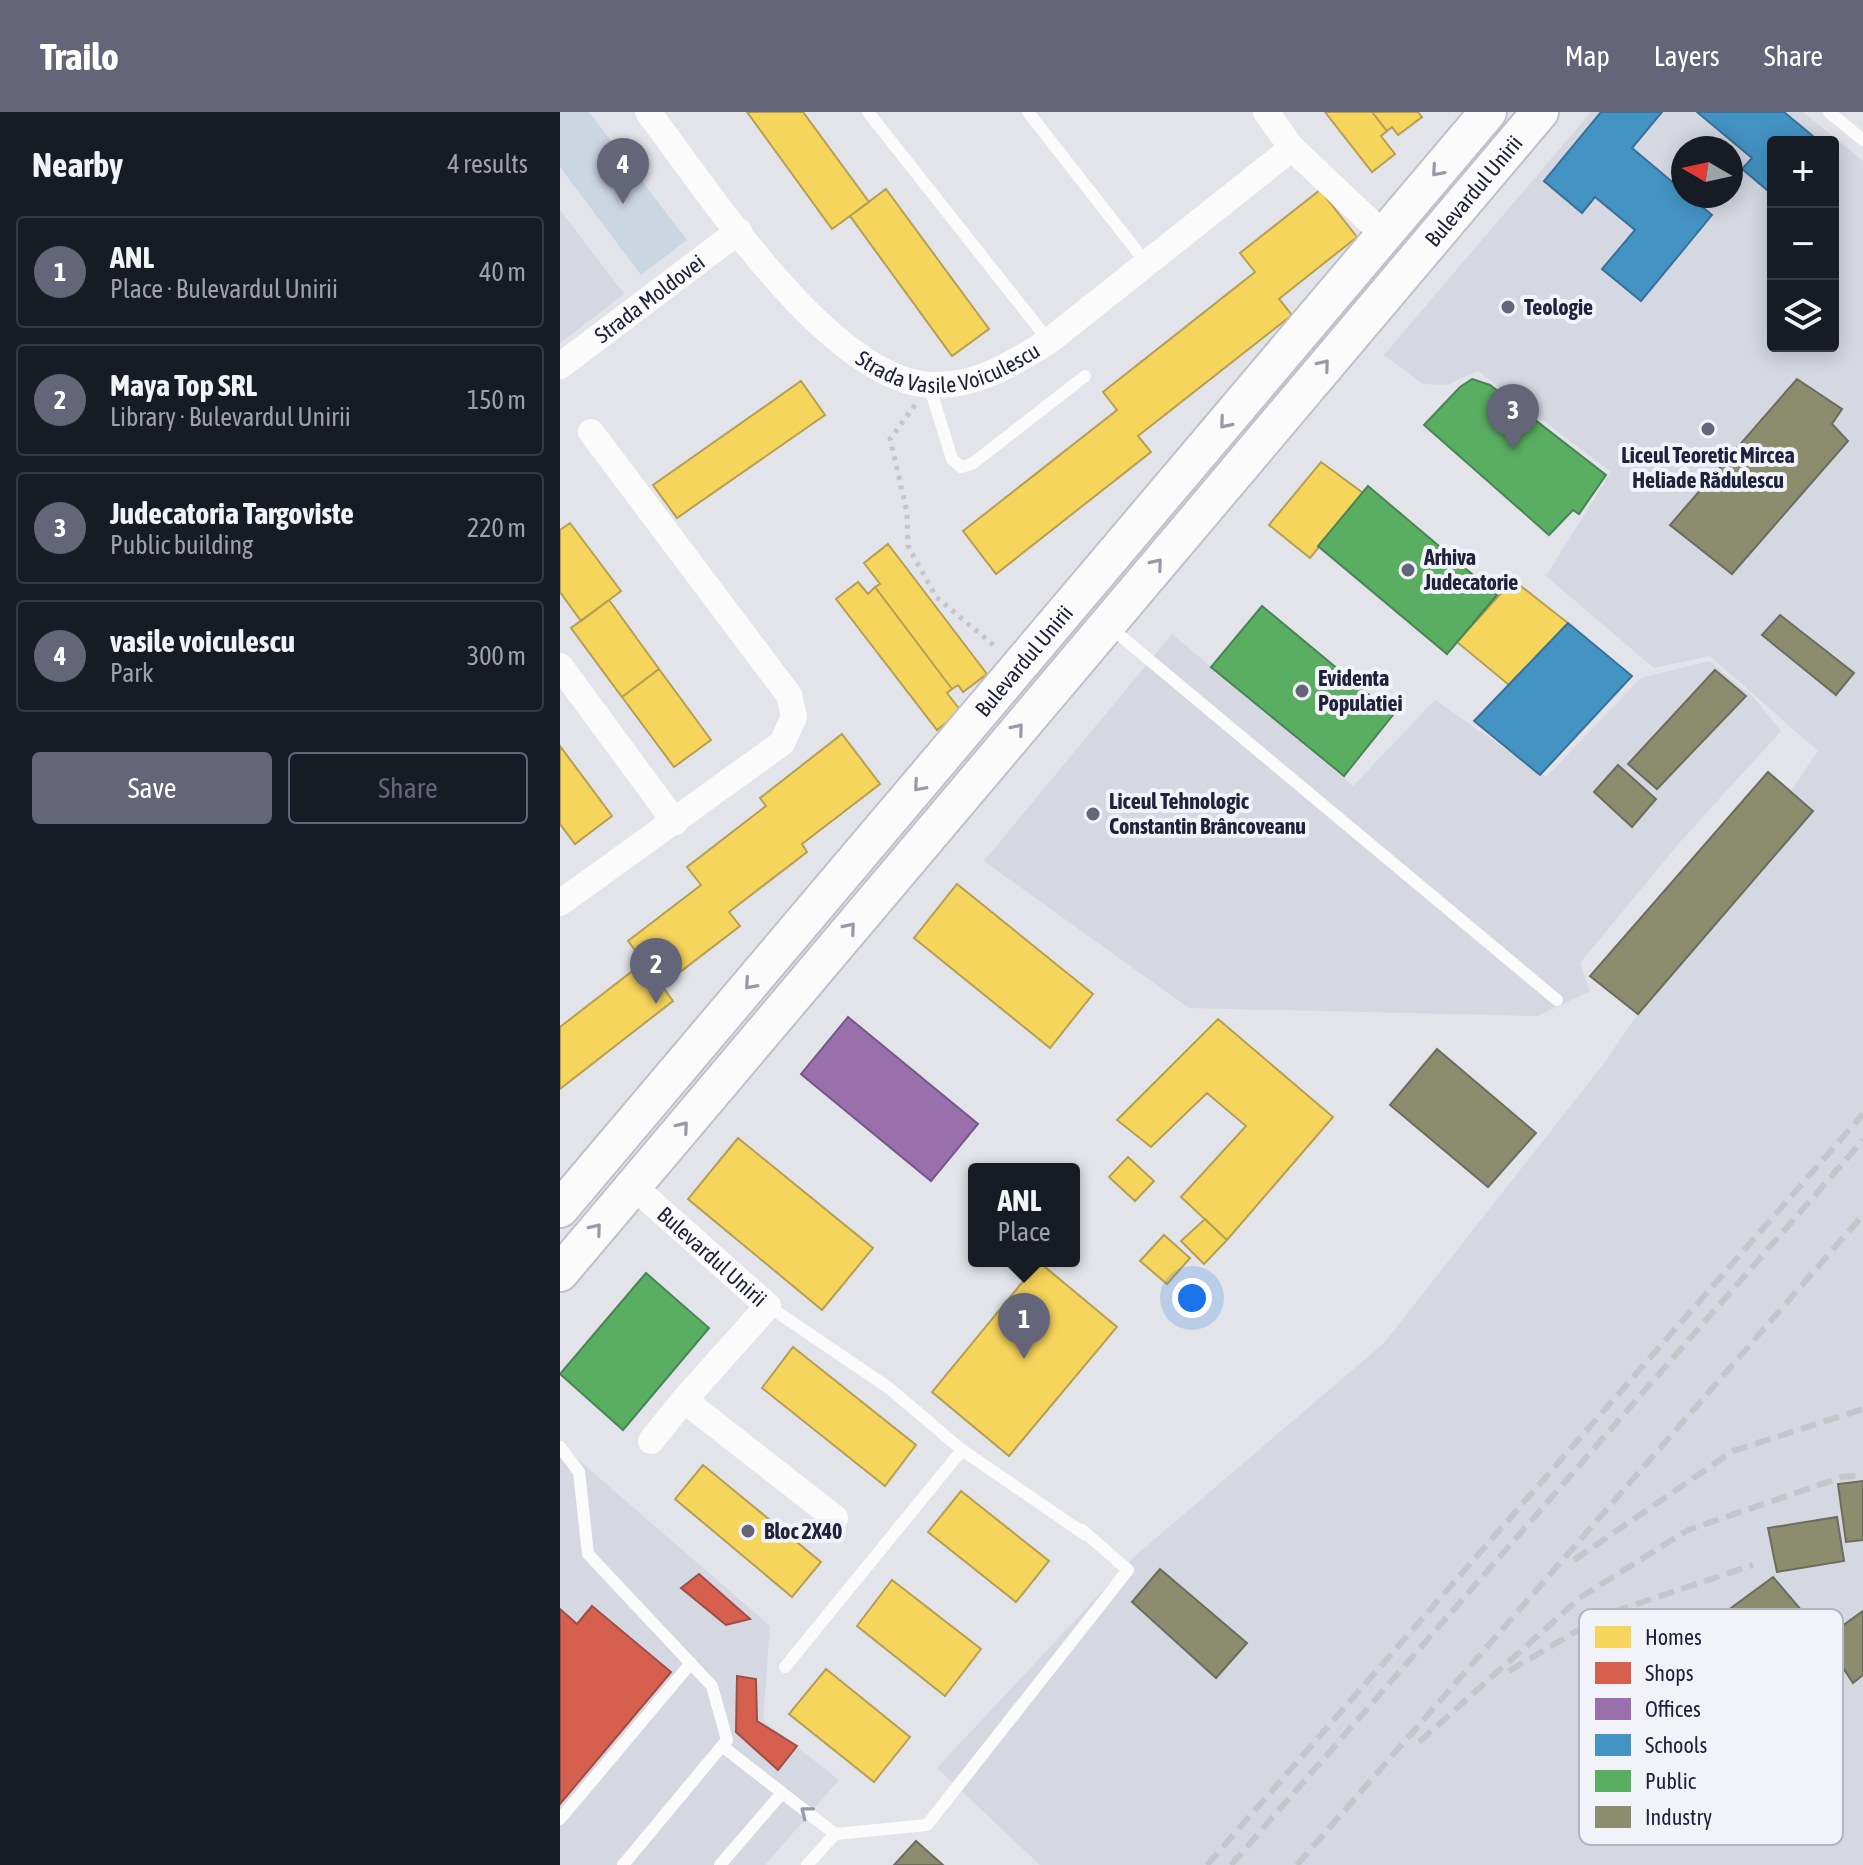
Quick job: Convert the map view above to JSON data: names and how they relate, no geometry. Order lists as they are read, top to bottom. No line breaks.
{"streets":{"main road":["Bulevardul Unirii"],"street":["Strada Moldovei","Strada Vasile Voiculescu"]},"crossings":[["Strada Moldovei","Strada Vasile Voiculescu"]],"places":["Teologie","Liceul Teoretic Mircea Heliade Rădulescu","Arhiva Judecatorie","Evidenta Populatiei","Liceul Tehnologic Constantin Brâncoveanu","Bloc 2X40"],"legend":["Homes","Shops","Offices","Schools","Public","Industry"],"north":"left","page":{"header":"Trailo","nav":["Map","Layers","Share"],"heading":["Nearby","4 results"],"map_buttons":["+","−"],"pins":["4","3","2","1"],"list":[{"mark":"1","name":"ANL","note":"Place · Bulevardul Unirii","value":"40 m"},{"mark":"2","name":"Maya Top SRL","note":"Library · Bulevardul Unirii","value":"150 m"},{"mark":"3","name":"Judecatoria Targoviste","note":"Public building","value":"220 m"},{"mark":"4","name":"vasile voiculescu","note":"Park","value":"300 m"}],"buttons":["Save","Share"],"popup":["ANL","Place"]}}
